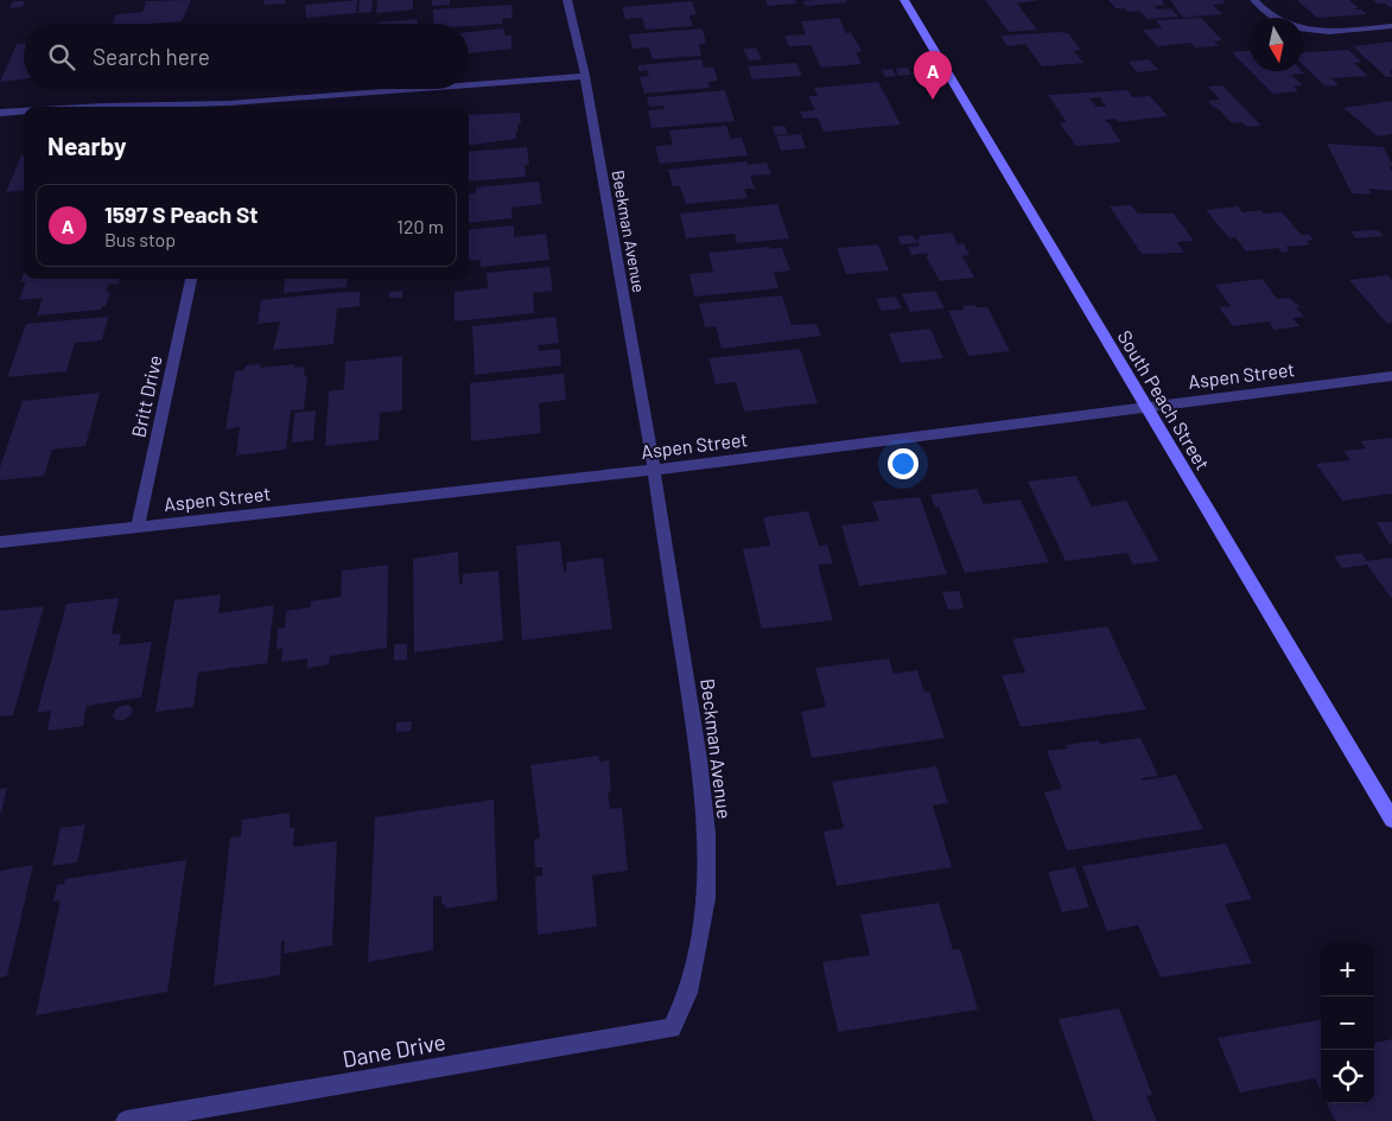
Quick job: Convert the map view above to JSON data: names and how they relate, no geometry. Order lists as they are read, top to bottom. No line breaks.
{"streets":{"street":["Beekman Avenue","Aspen Street","Britt Drive","South Peach Street","Beckman Avenue","Dane Drive"]},"crossings":[["Beekman Avenue","Aspen Street"],["Beekman Avenue","Beckman Avenue"],["Aspen Street","Britt Drive"],["Aspen Street","South Peach Street"],["Aspen Street","Beckman Avenue"],["Beckman Avenue","Dane Drive"]],"north":"bottom","page":{"search":"Search here","pins":"A","heading":"Nearby","list":[{"mark":"A","name":"1597 S Peach St","note":"Bus stop","value":"120 m"}],"map_buttons":["+","−"]}}
